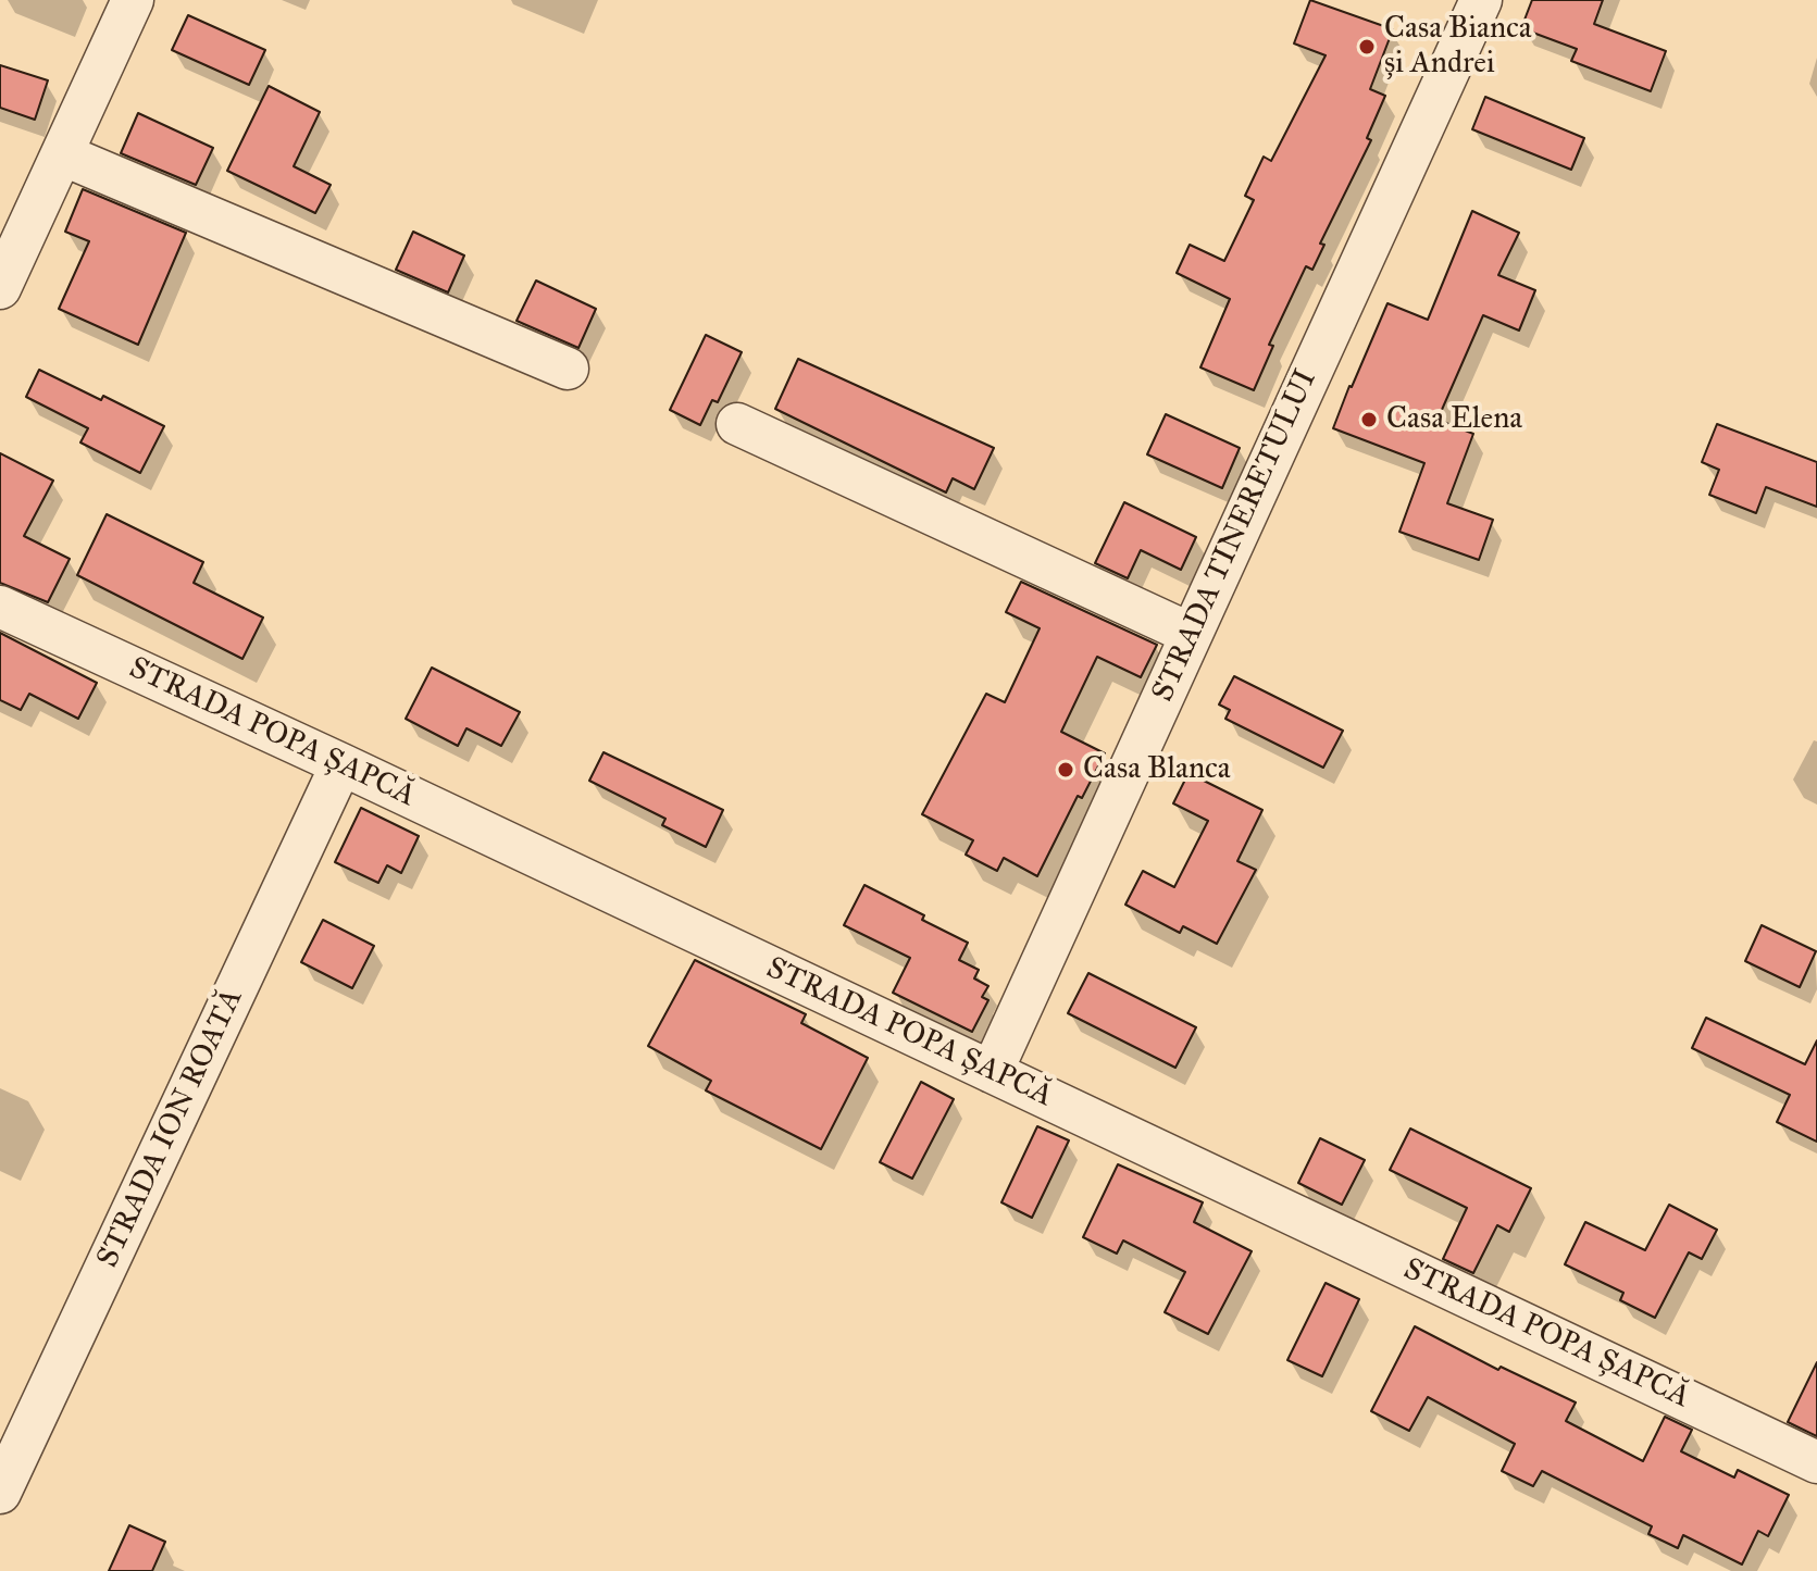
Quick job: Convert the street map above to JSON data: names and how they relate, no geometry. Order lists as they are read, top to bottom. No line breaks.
{"streets":{"street":["STRADA TINERETULUI","STRADA POPA ȘAPCĂ","STRADA ION ROATĂ"]},"crossings":[["STRADA TINERETULUI","STRADA POPA ȘAPCĂ"],["STRADA POPA ȘAPCĂ","STRADA ION ROATĂ"]],"places":["Casa Bianca și Andrei","Casa Elena","Casa Blanca"]}
